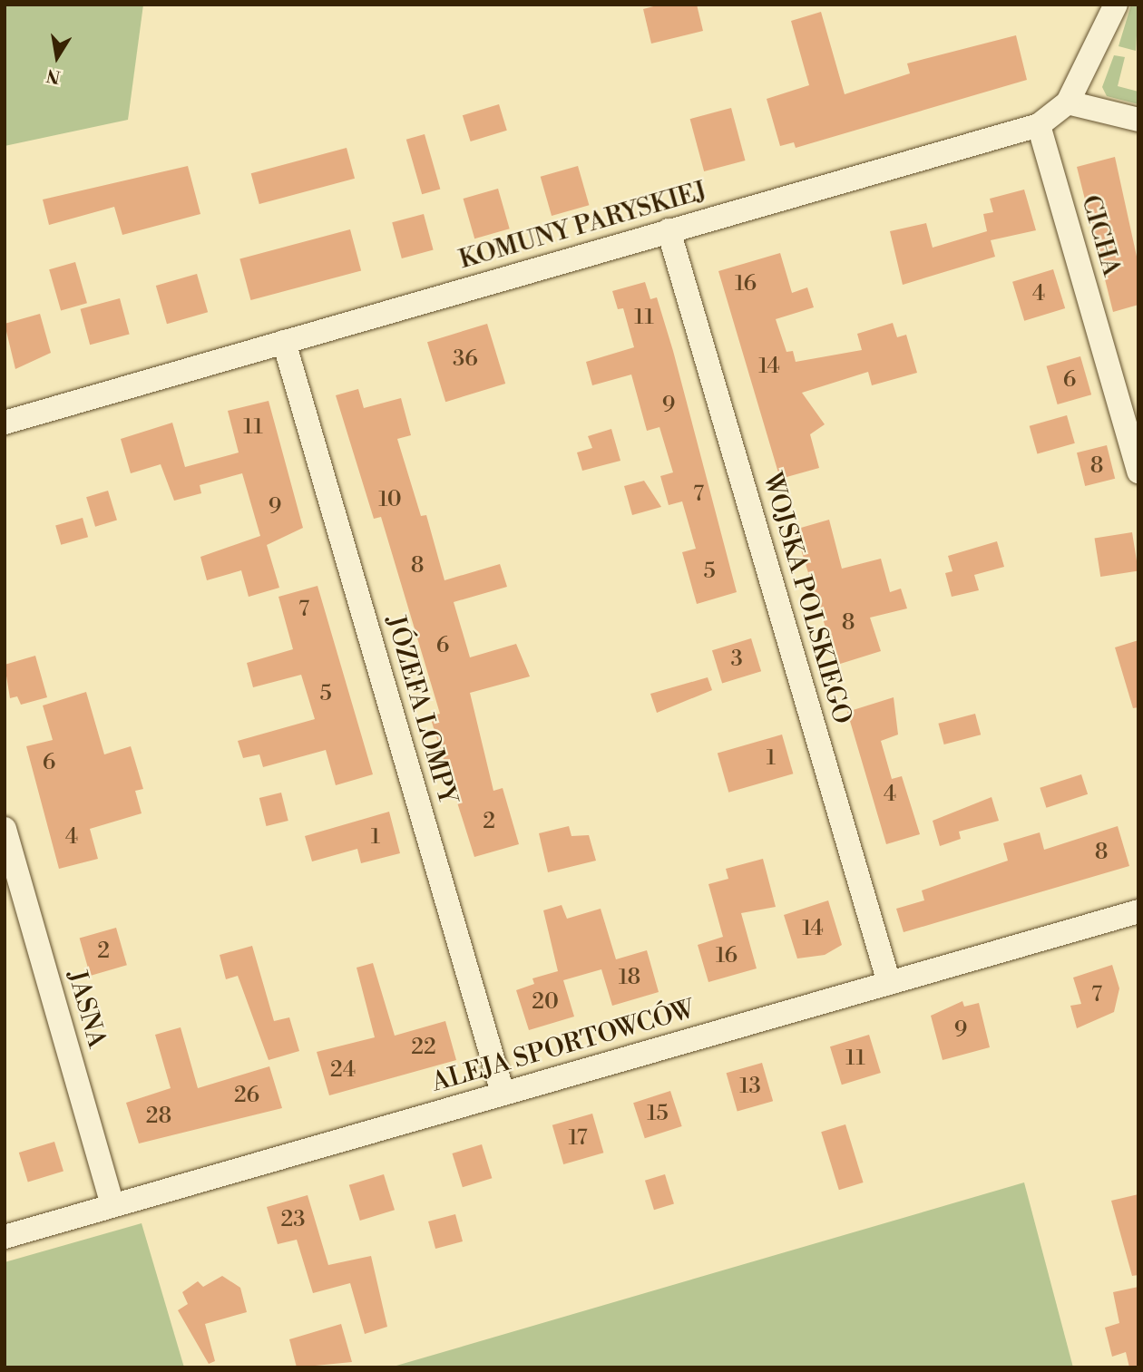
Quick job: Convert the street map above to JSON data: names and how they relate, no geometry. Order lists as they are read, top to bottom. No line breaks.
{"streets":{"street":["KOMUNY PARYSKIEJ","CICHA","WOJSKA POLSKIEGO","JÓZEFA LOMPY","JASNA","ALEJA SPORTOWCÓW"]},"crossings":[["KOMUNY PARYSKIEJ","CICHA"],["KOMUNY PARYSKIEJ","WOJSKA POLSKIEGO"],["KOMUNY PARYSKIEJ","JÓZEFA LOMPY"],["WOJSKA POLSKIEGO","ALEJA SPORTOWCÓW"],["JÓZEFA LOMPY","ALEJA SPORTOWCÓW"],["JASNA","ALEJA SPORTOWCÓW"]],"house_numbers":["16","4","11","36","14","6","9","11","8","7","10","9","8","5","7","8","6","3","5","1","6","4","2","4","1","8","14","2","16","18","7","20","9","22","11","24","13","26","15","28","17","23"],"north":"bottom"}
